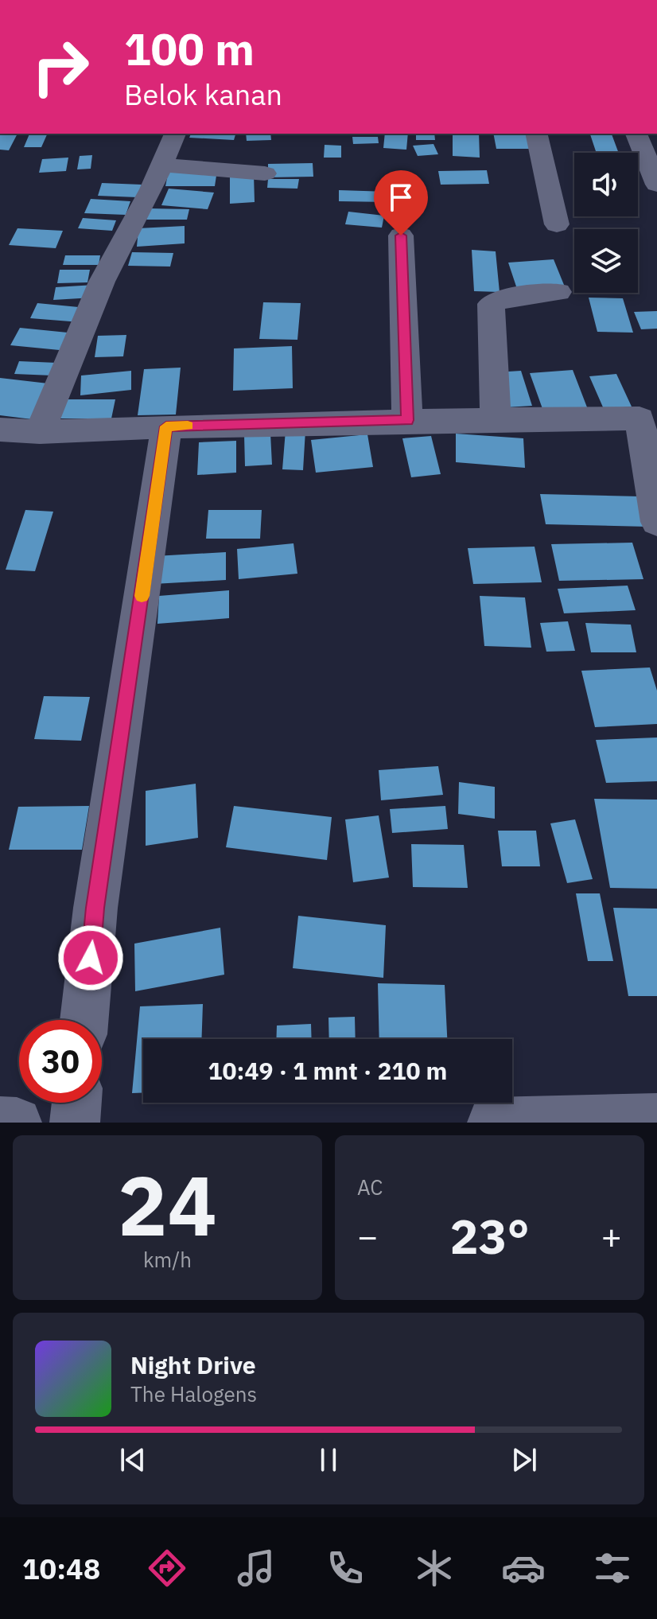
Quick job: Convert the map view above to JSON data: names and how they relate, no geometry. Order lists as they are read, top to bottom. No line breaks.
{"page":{"turn":["100 m","Belok kanan"],"limit":"30","trip":"10:49 · 1 mnt · 210 m","tile":[["24","km/h"],"AC"],"heat":["−","23°","+"],"song":["Night Drive","The Halogens"],"tabs":"10:48"}}
